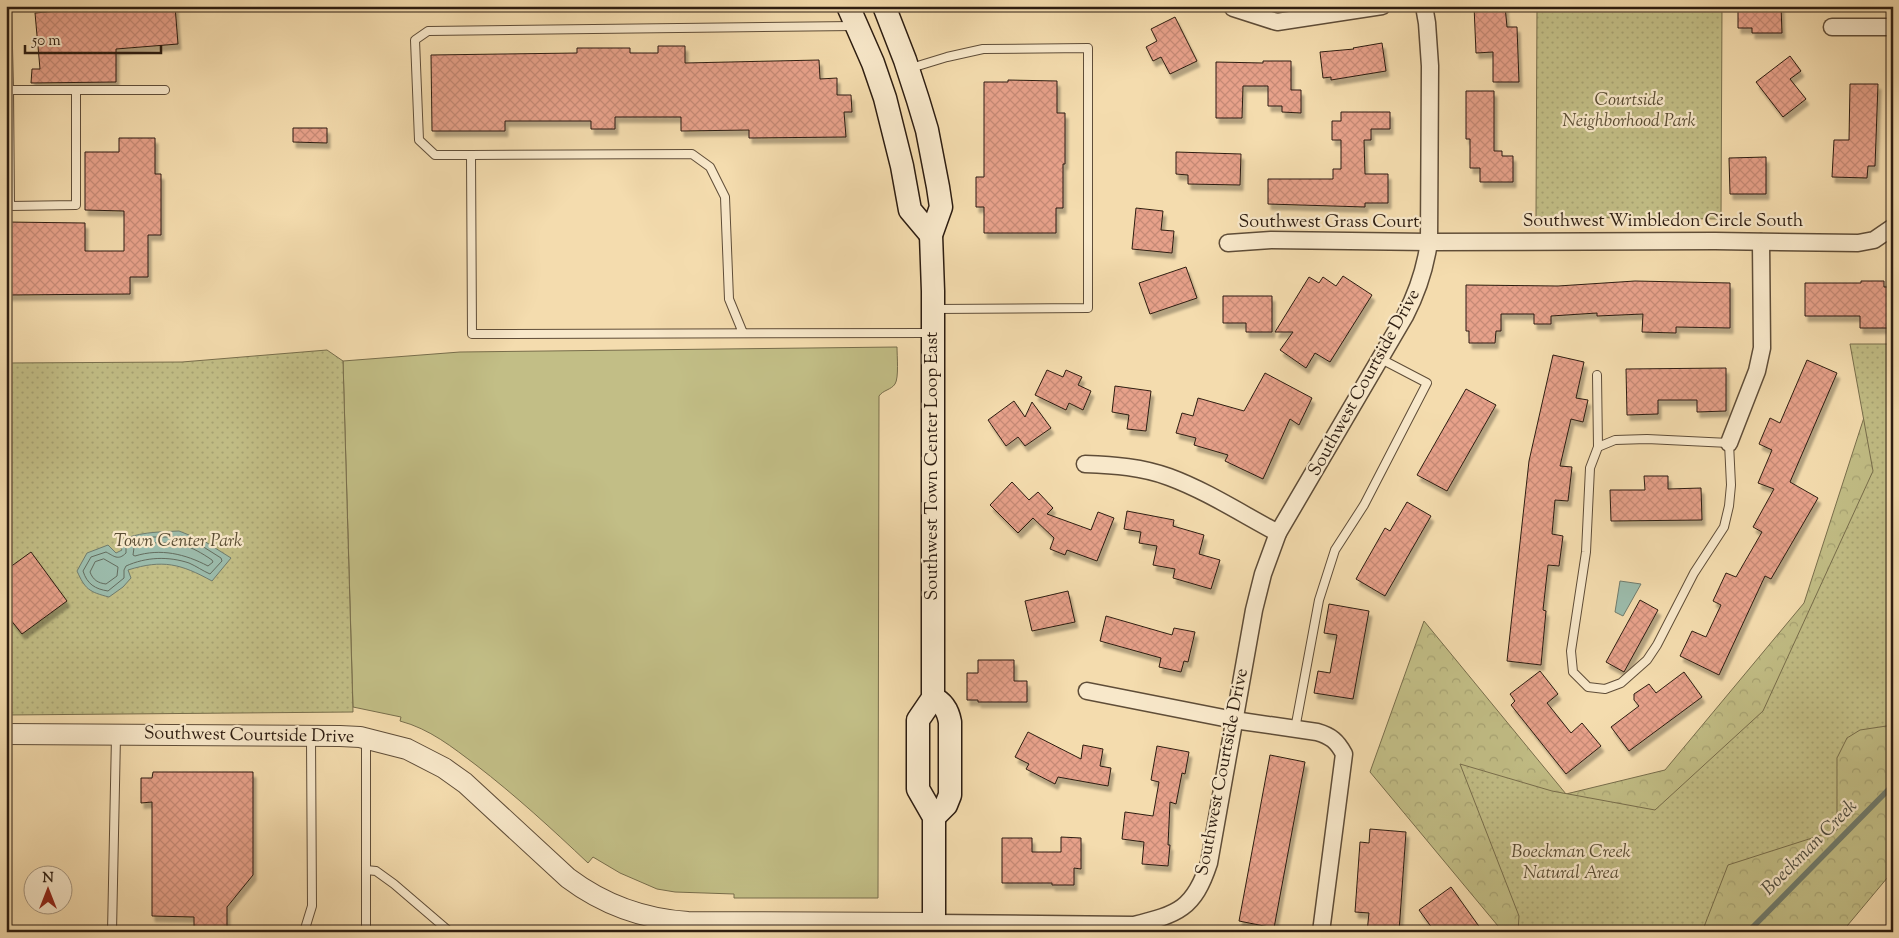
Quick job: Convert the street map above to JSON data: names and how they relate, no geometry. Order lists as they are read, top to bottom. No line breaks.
{"streets":{"main road":["Southwest Town Center Loop East"],"street":["Southwest Wimbledon Circle South","Southwest Grass Court","Southwest Courtside Drive"]},"crossings":[["Southwest Wimbledon Circle South","Southwest Grass Court"],["Southwest Wimbledon Circle South","Southwest Courtside Drive"],["Southwest Grass Court","Southwest Courtside Drive"]],"water":["Boeckman Creek"],"parks":["Courtside Neighborhood Park","Town Center Park","Boeckman Creek Natural Area"],"scale_bar":"50 m","north":"top"}
